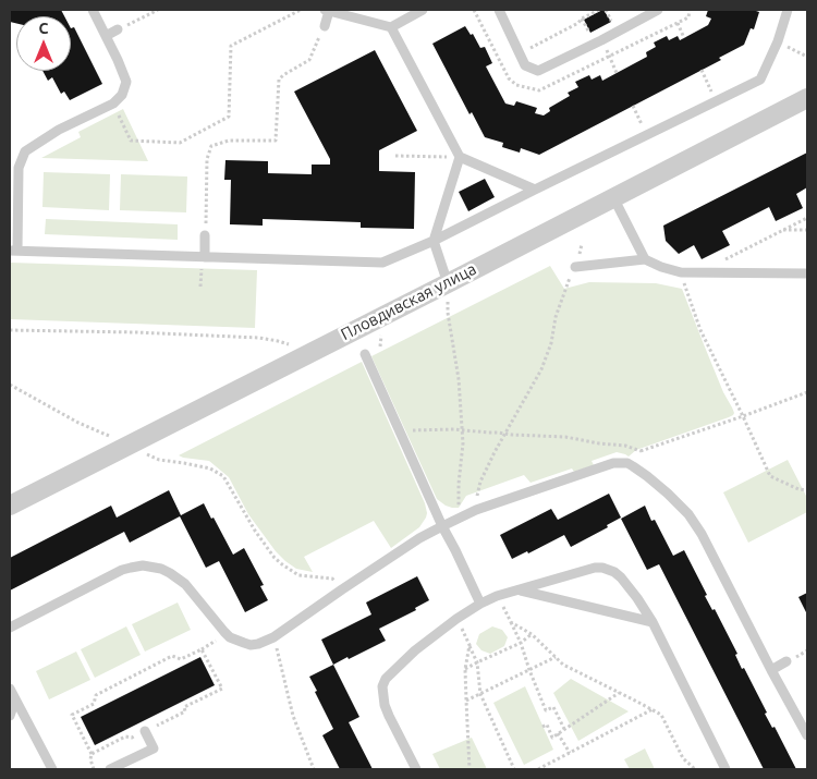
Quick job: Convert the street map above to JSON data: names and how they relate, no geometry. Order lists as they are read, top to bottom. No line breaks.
{"streets":{"street":["Пловдивская улица"]},"north":"top"}
